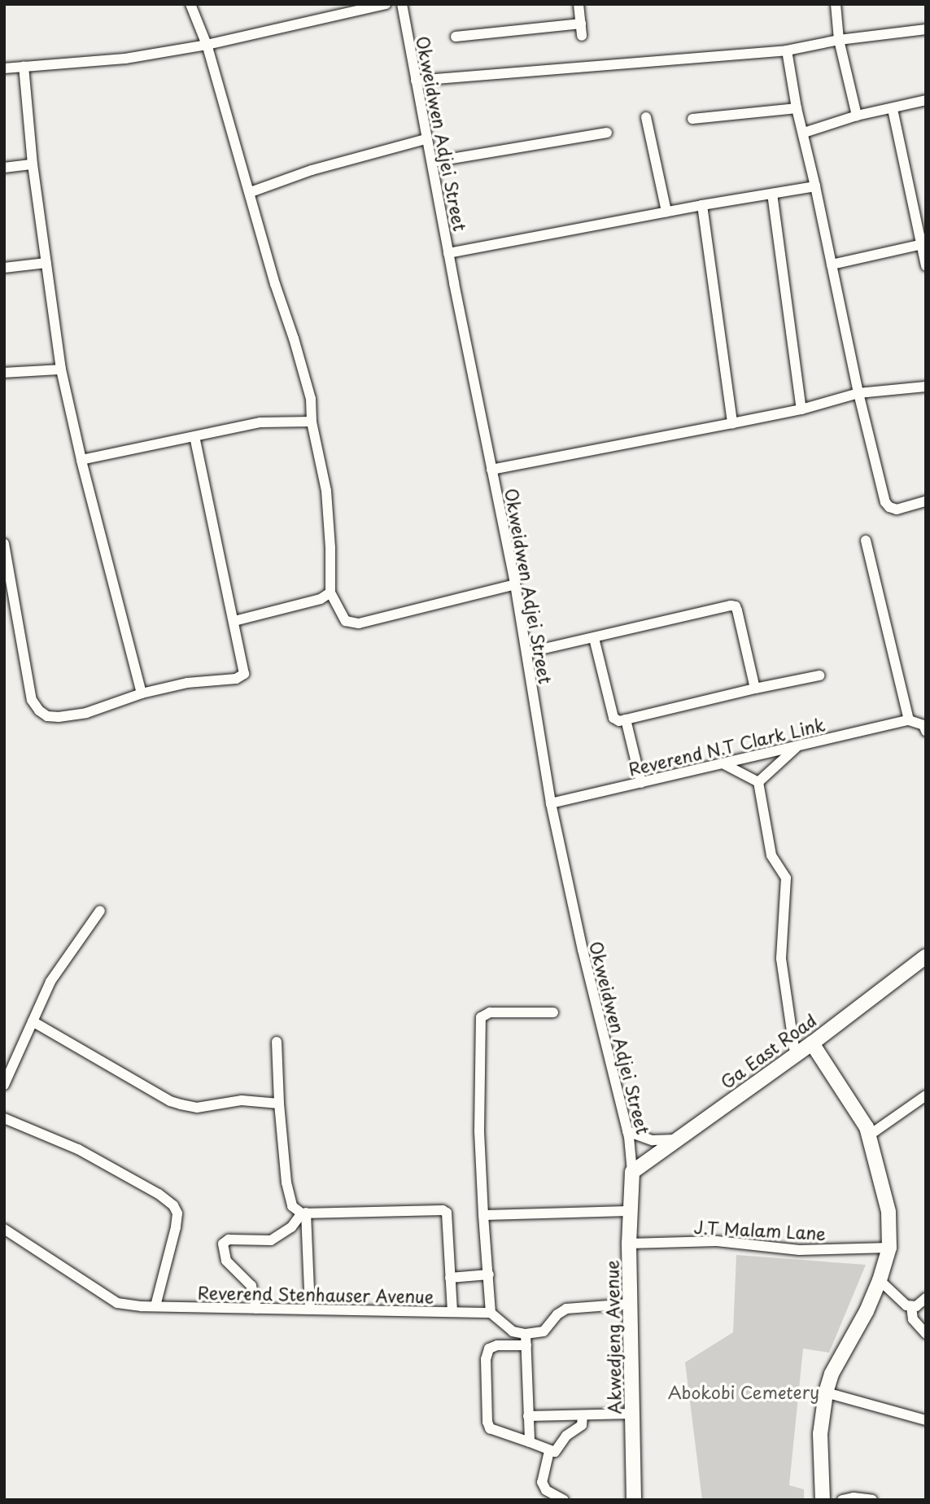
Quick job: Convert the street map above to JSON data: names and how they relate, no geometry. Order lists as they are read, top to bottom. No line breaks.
{"streets":{"street":["Okweidwen Adjei Street","Reverend N.T Clark Link","Ga East Road","J.T Malam Lane","Reverend Stenhauser Avenue","Akwedjeng Avenue"]},"crossings":[["Okweidwen Adjei Street","Reverend N.T Clark Link"],["Okweidwen Adjei Street","Ga East Road"],["Okweidwen Adjei Street","Akwedjeng Avenue"],["Ga East Road","Akwedjeng Avenue"],["J.T Malam Lane","Akwedjeng Avenue"]],"parks":["Abokobi Cemetery"]}
